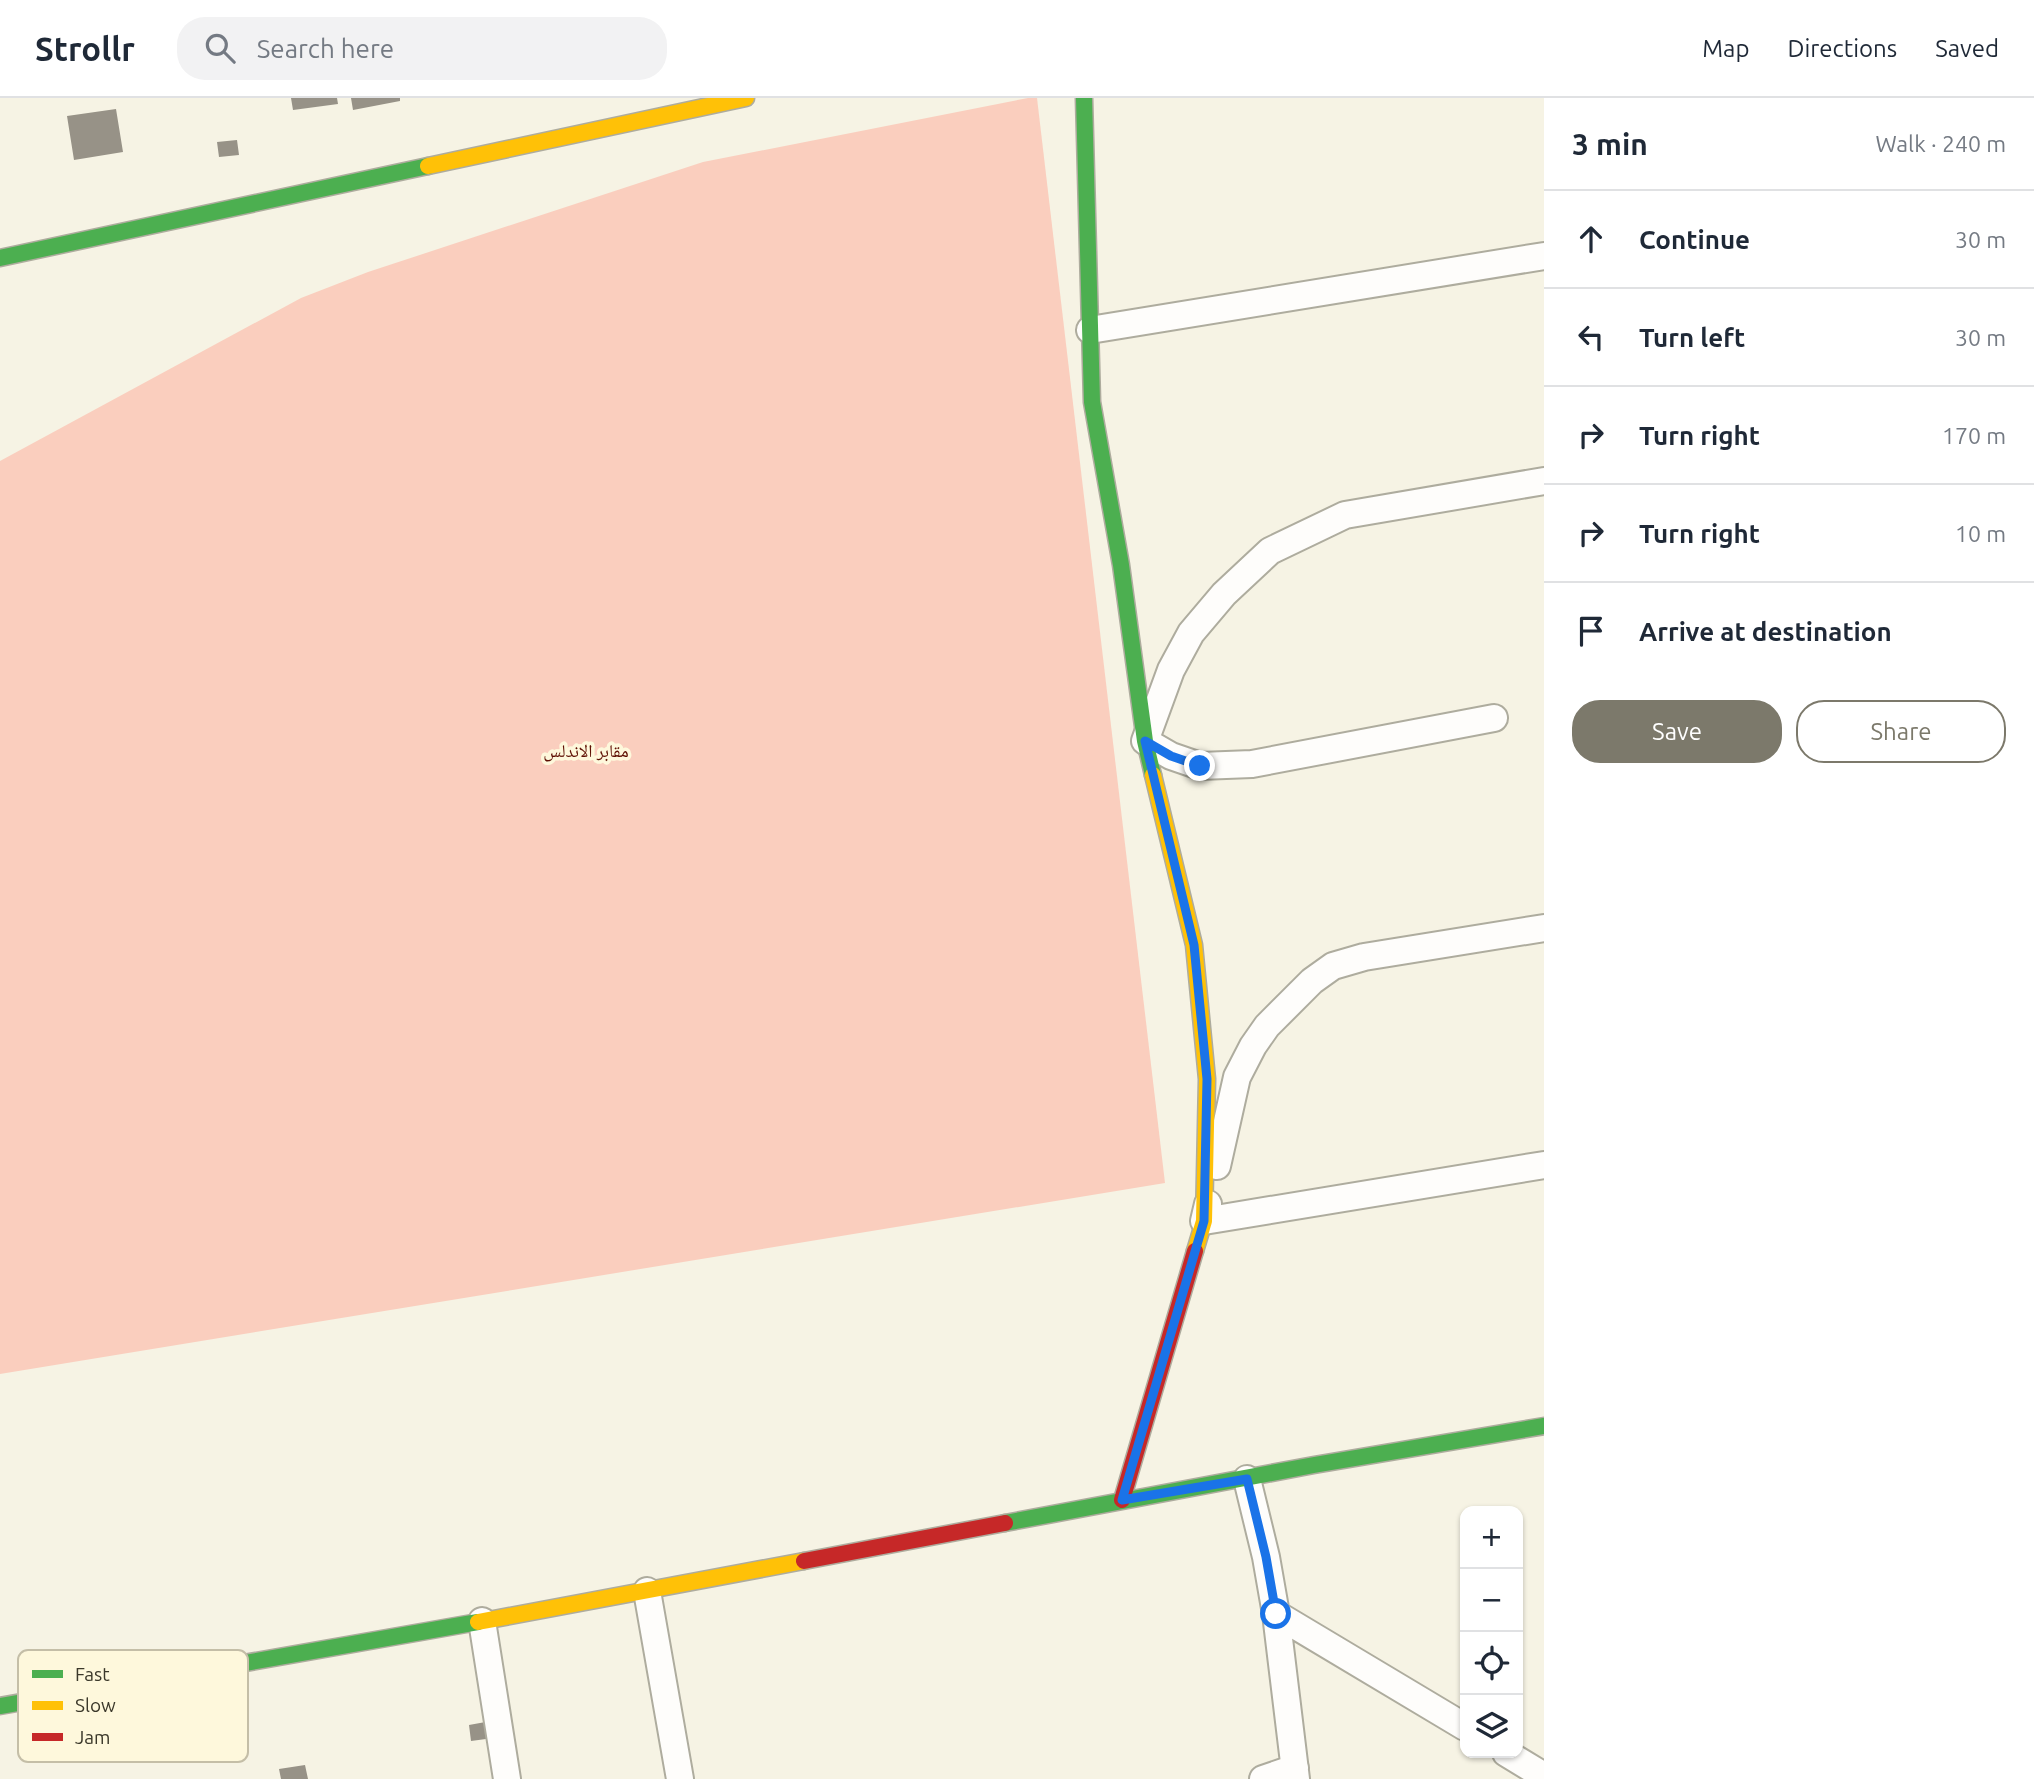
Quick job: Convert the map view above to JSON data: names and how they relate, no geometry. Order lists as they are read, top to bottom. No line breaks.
{"parks":["مقابر الاندلس"],"legend":["Fast","Slow","Jam"],"page":{"header":"Strollr","search":"Search here","nav":["Map","Directions","Saved"],"heading":["3 min","Walk · 240 m"],"list":[["Continue","30 m"],["Turn left","30 m"],["Turn right","170 m"],["Turn right","10 m"],"Arrive at destination"],"buttons":["Save","Share"],"map_buttons":["+","−"]}}
